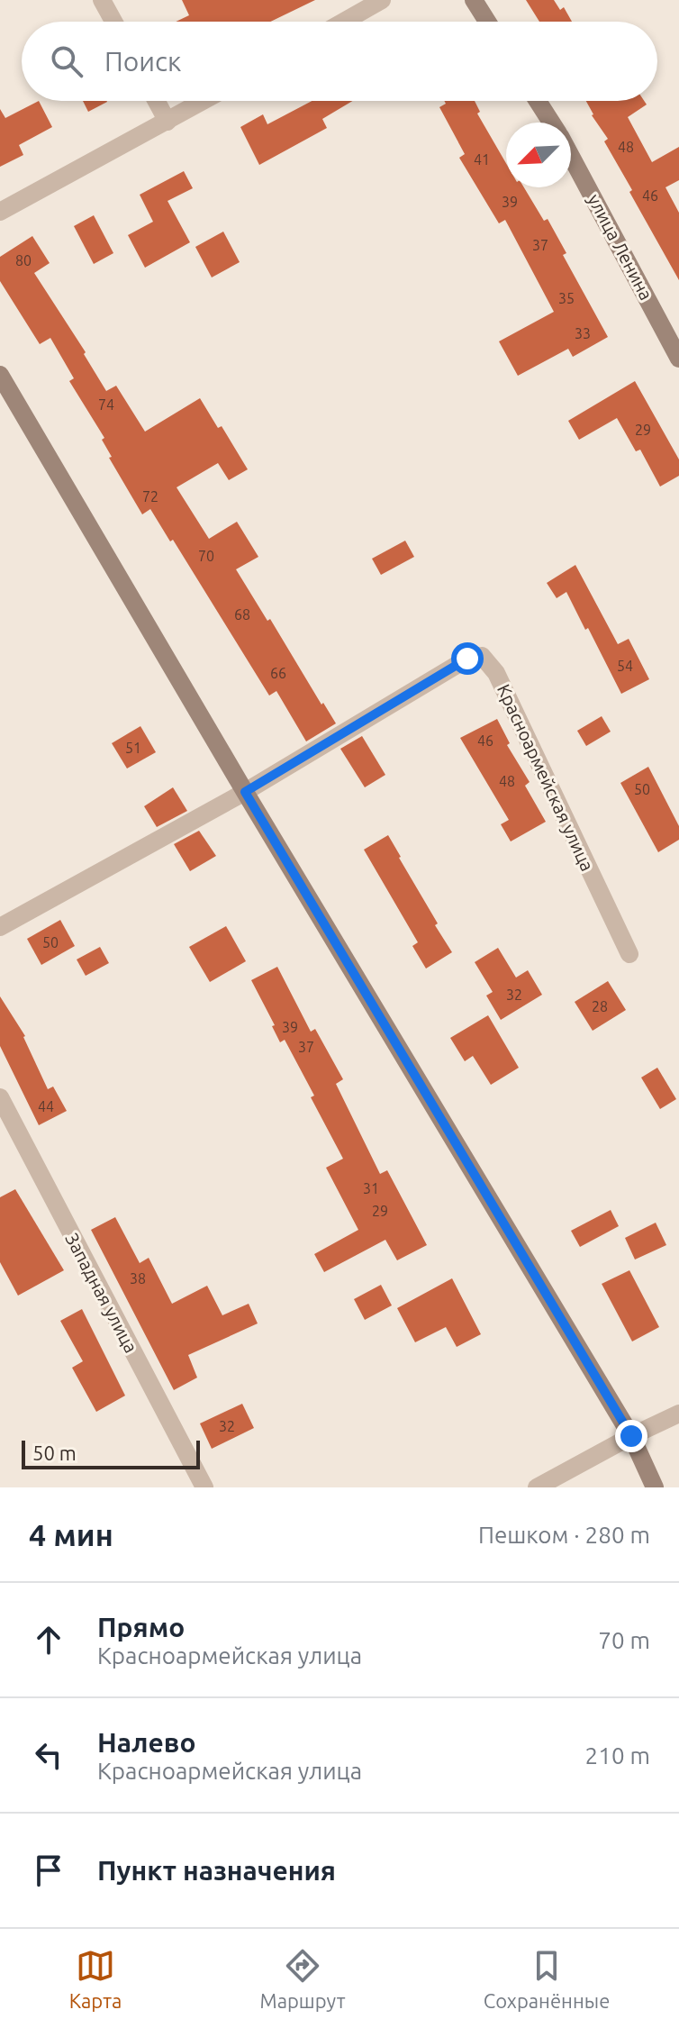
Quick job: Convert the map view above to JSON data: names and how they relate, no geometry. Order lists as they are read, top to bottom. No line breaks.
{"streets":{"street":["улица Ленина","Красноармейская улица","Западная улица"]},"house_numbers":["48","41","46","39","37","80","35","33","74","29","72","70","68","54","66","46","51","48","50","50","32","28","39","37","44","31","29","38","32"],"scale_bar":"50 m","north":"bottom left","page":{"search":"Поиск","scale":"50 m","heading":["4 мин","Пешком · 280 m"],"list":[["Прямо","Красноармейская улица","70 m"],["Налево","Красноармейская улица","210 m"],"Пункт назначения"],"nav":["Карта","Маршрут","Сохранённые"]}}
